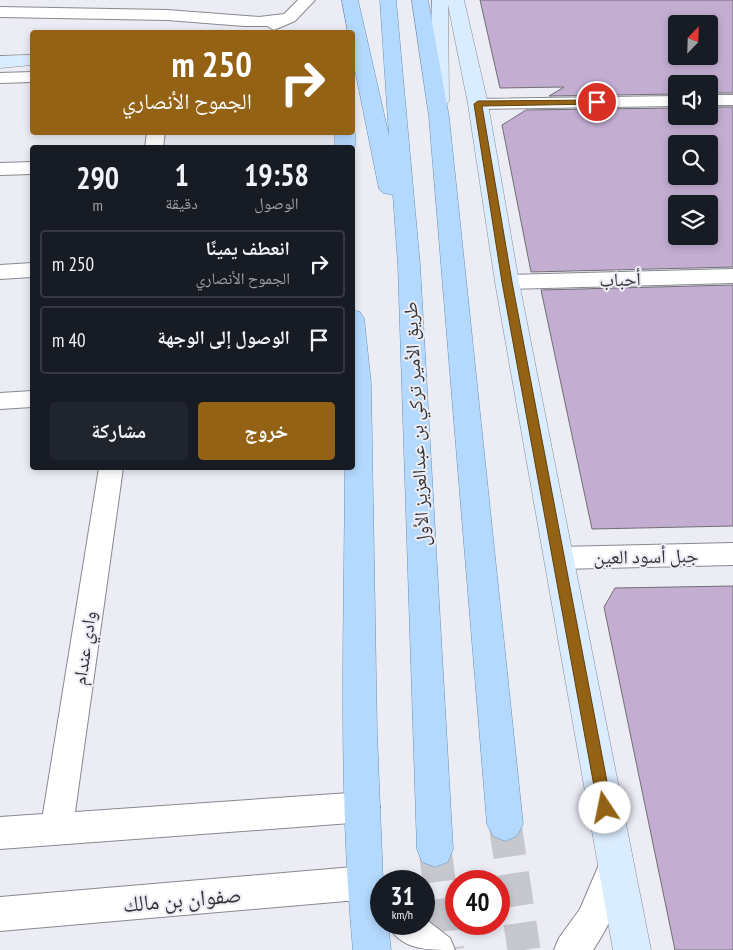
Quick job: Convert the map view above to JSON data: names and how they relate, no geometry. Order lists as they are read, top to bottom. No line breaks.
{"streets":{"main road":["طريق الأمير تركي بن عبدالعزيز الأول"],"street":["أحباب","جبل أسود العين","وادي عندام","صفوان بن مالك"]},"north":"top right","page":{"turn":["250 m","الجموح الأنصاري"],"eta":["19:58","الوصول","1","دقيقة","290","m"],"list":[{"name":"انعطف يمينًا","note":"الجموح الأنصاري","value":"250 m"},{"name":"الوصول إلى الوجهة","value":"40 m"}],"buttons":["خروج","مشاركة"],"speed":"31 km/h","limit":"40"}}
